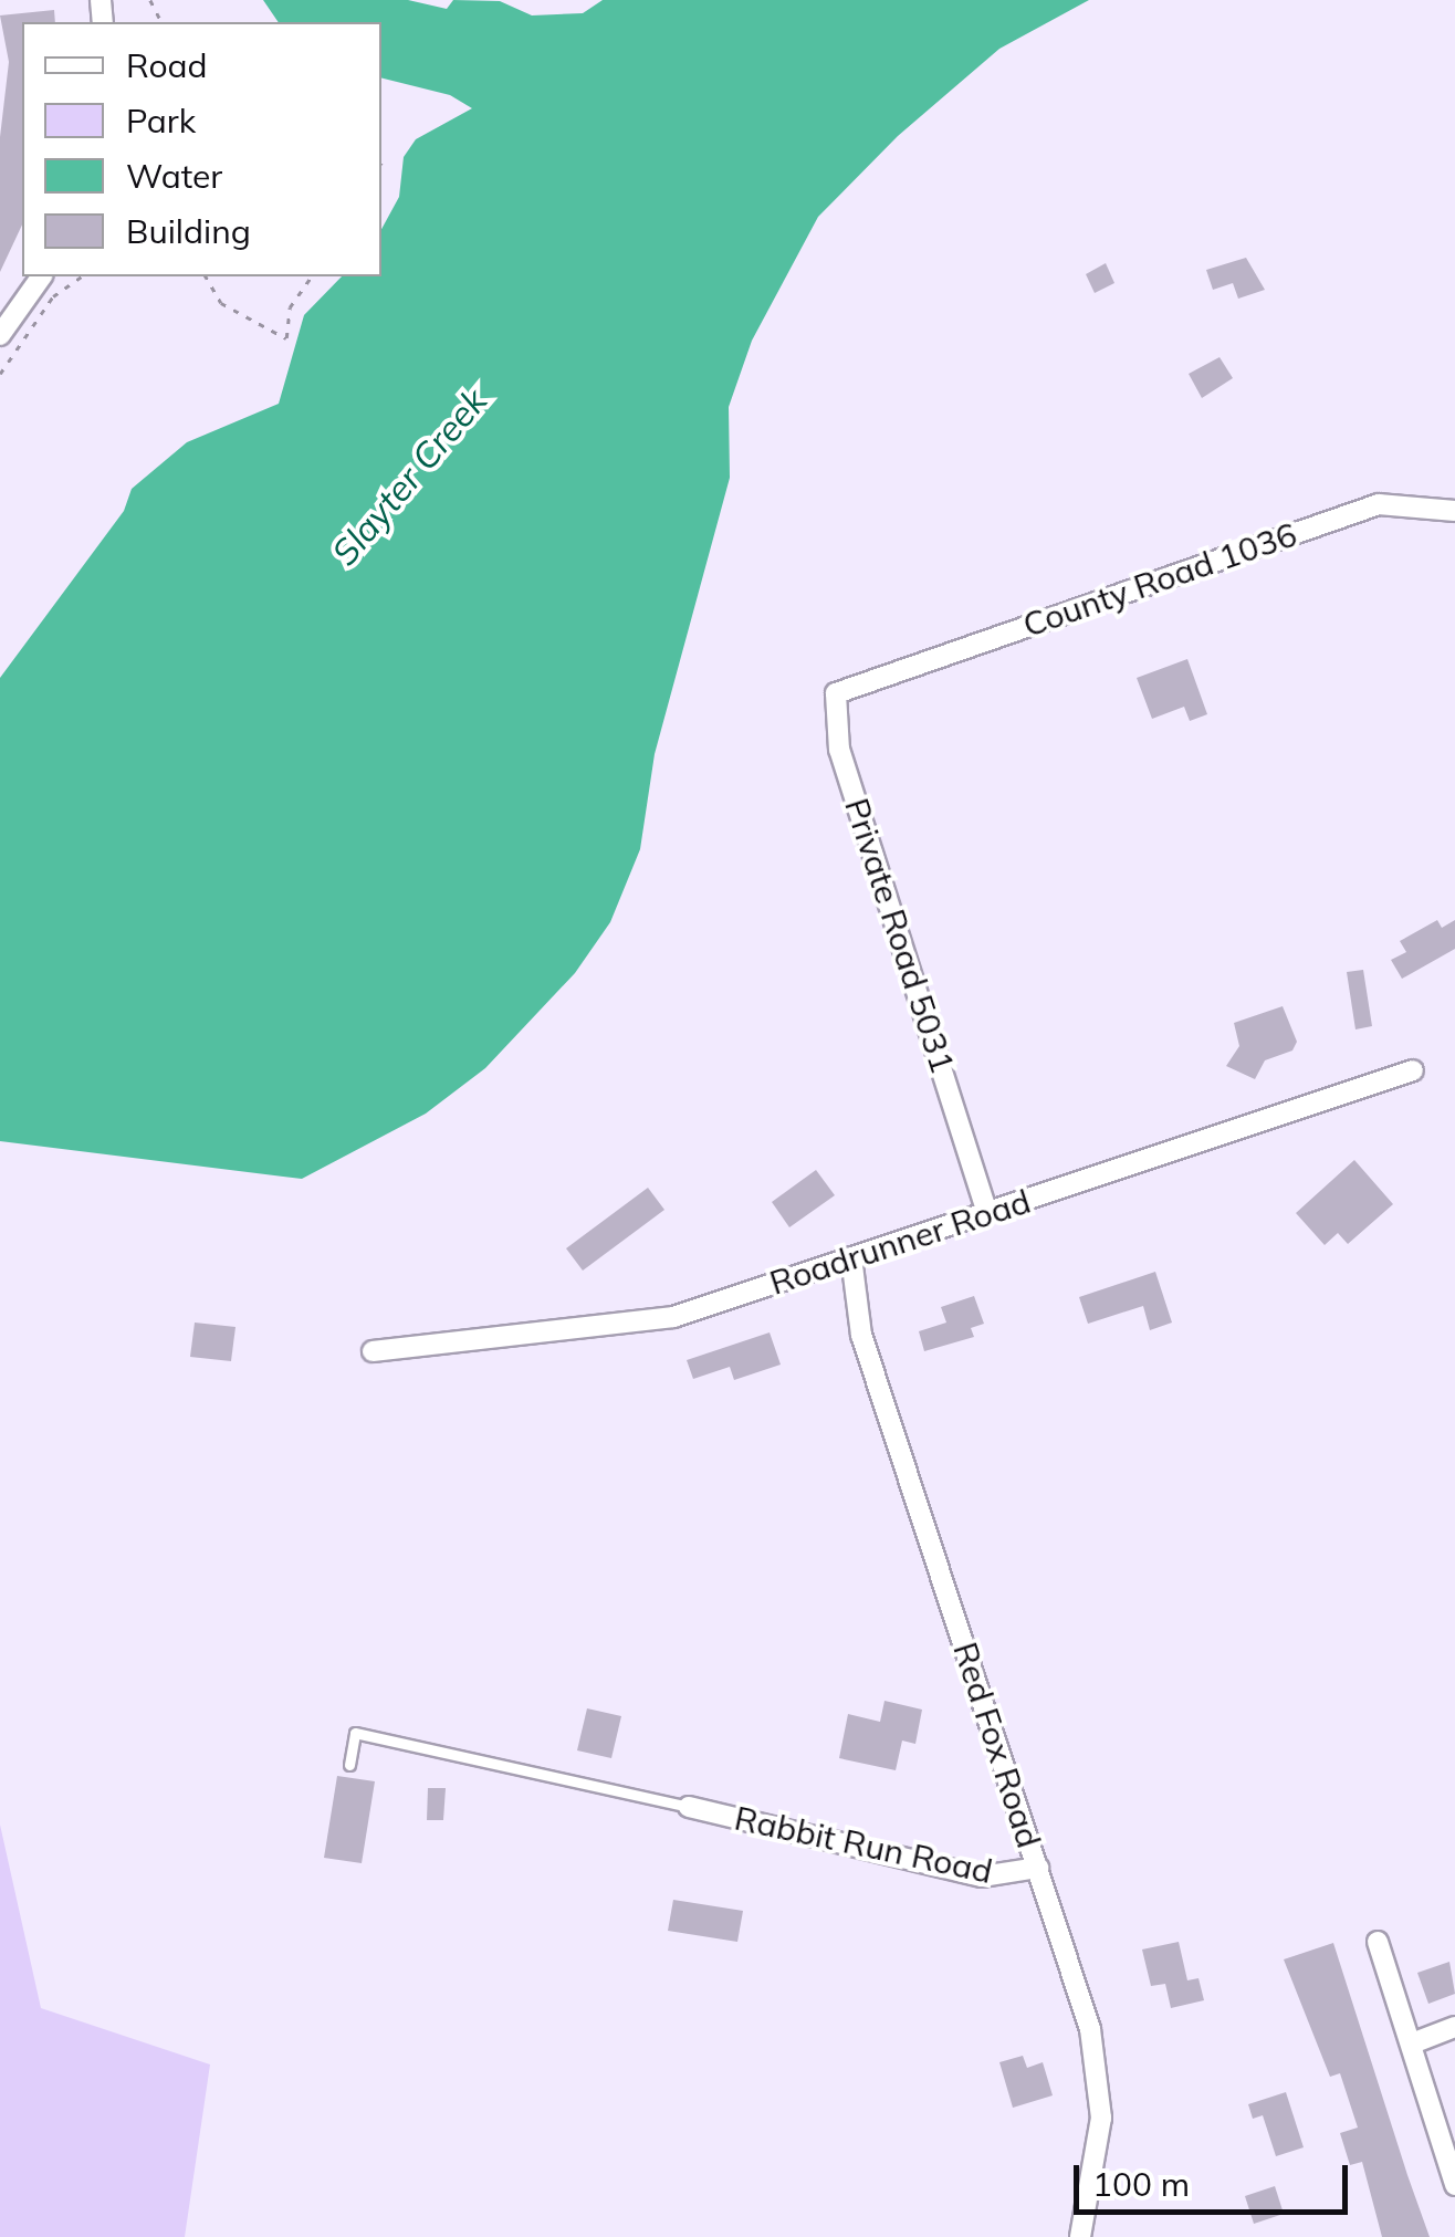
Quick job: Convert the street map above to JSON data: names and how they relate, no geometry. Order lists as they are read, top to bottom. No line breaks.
{"streets":{"street":["County Road 1036","Private Road 5031","Roadrunner Road","Red Fox Road","Rabbit Run Road"]},"crossings":[["County Road 1036","Private Road 5031"],["Private Road 5031","Roadrunner Road"],["Roadrunner Road","Red Fox Road"],["Red Fox Road","Rabbit Run Road"]],"water":["Slayter Creek"],"legend":["Road","Park","Water","Building"],"scale_bar":"100 m"}
